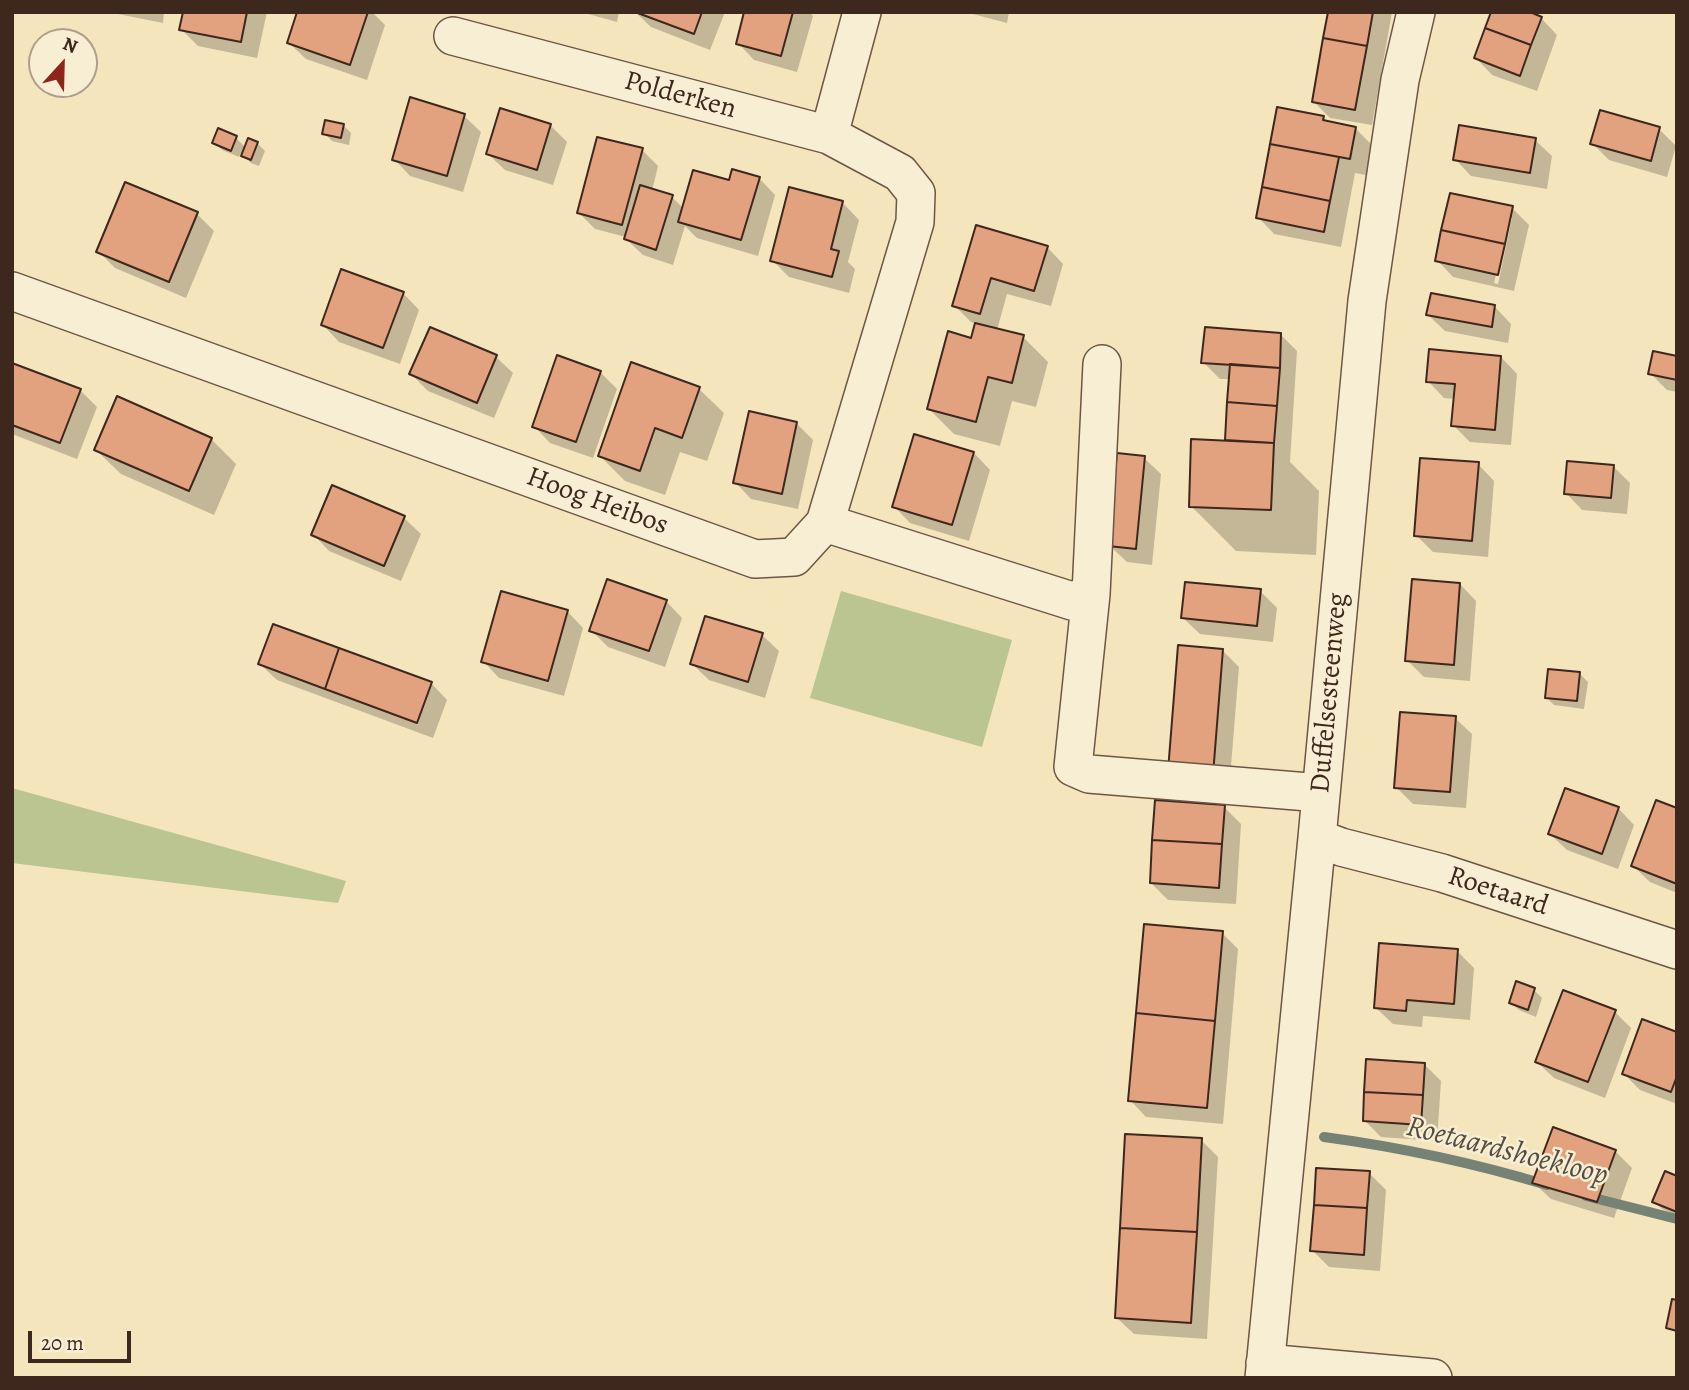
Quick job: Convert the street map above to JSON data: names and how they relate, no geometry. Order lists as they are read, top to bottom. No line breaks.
{"streets":{"street":["Polderken","Hoog Heibos","Duffelsesteenweg","Roetaard"]},"crossings":[["Polderken","Hoog Heibos"],["Duffelsesteenweg","Roetaard"]],"water":["Roetaardshoekloop"],"scale_bar":"20 m","north":"top"}
